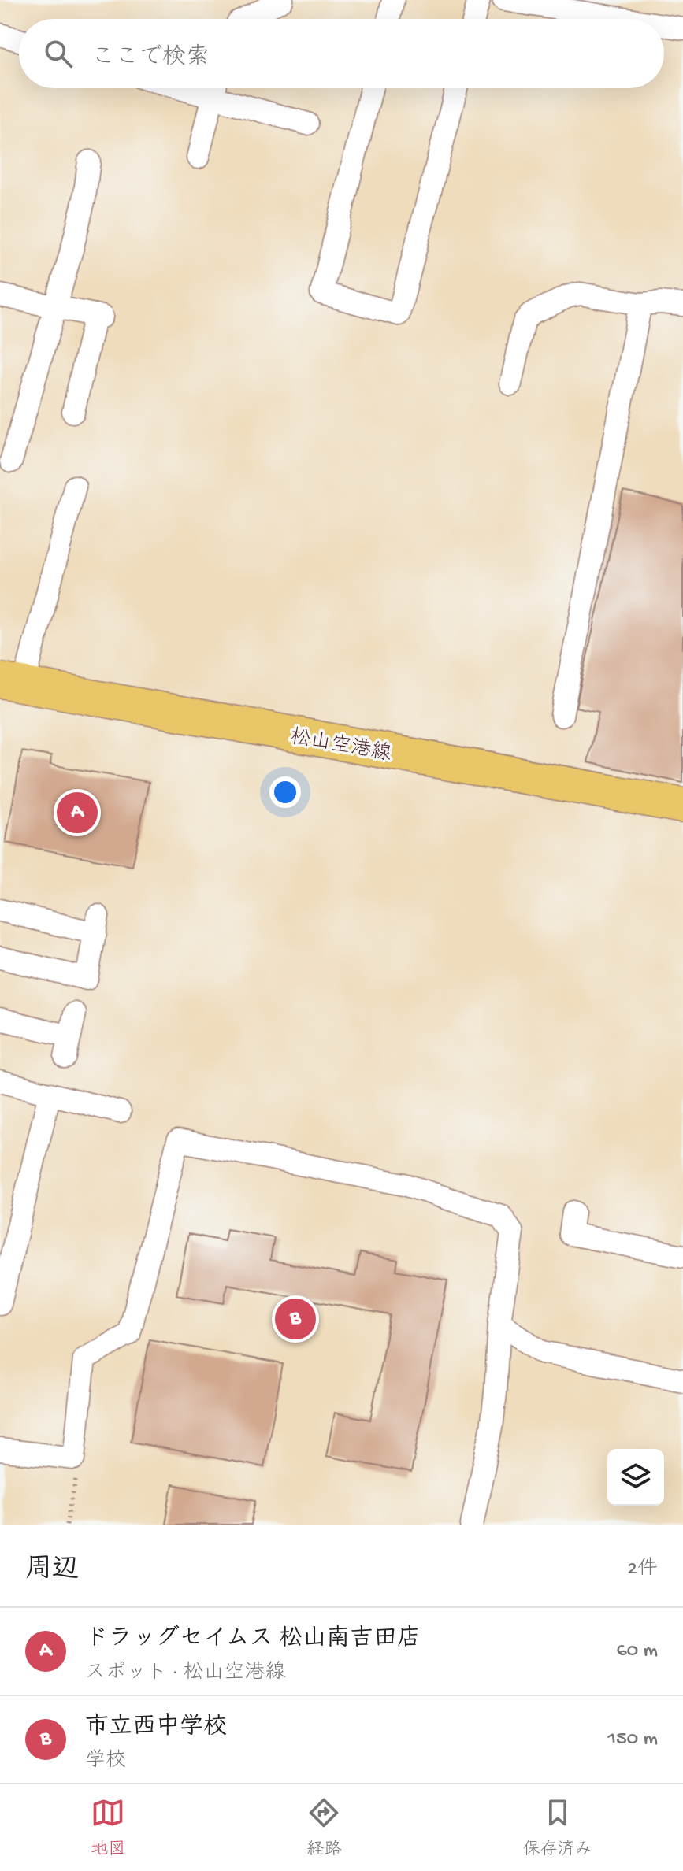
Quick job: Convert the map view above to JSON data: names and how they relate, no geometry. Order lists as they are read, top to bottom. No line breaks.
{"streets":{"main road":["松山空港線"]},"page":{"search":"ここで検索","pins":["A","B"],"heading":["周辺","2件"],"list":[{"mark":"A","name":"ドラッグセイムス 松山南吉田店","note":"スポット · 松山空港線","value":"60 m"},{"mark":"B","name":"市立西中学校","note":"学校","value":"150 m"}],"nav":["地図","経路","保存済み"]}}
